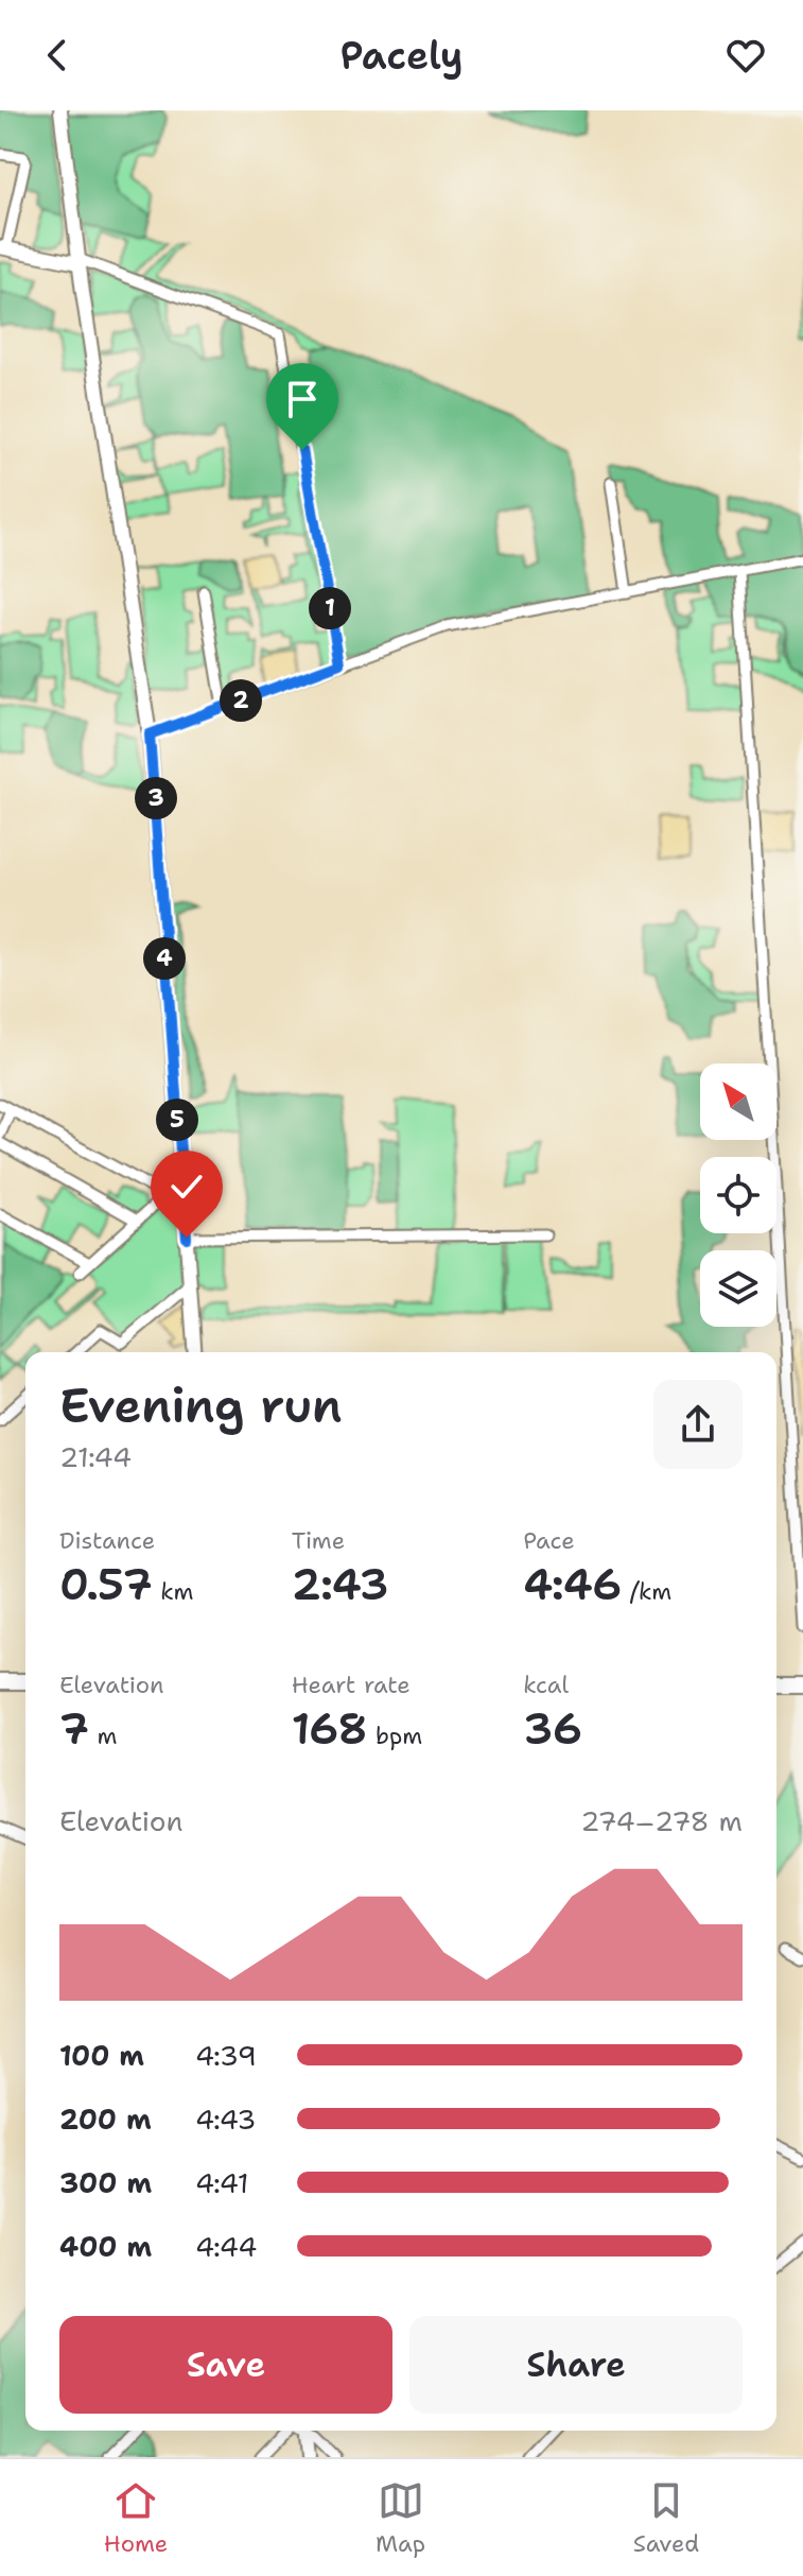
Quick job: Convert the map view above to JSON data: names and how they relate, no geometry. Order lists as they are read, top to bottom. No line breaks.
{"north":"top left","page":{"header":"Pacely","pins":["1","2","3","4","5"],"heading":["Evening run","21:44"],"stats":[["Distance","0.57 km"],["Time","2:43"],["Pace","4:46 /km"],["Elevation","7 m"],["Heart rate","168 bpm"],["kcal","36"]],"chart":["Elevation","274–278 m"],"list":[{"name":"100 m","note":"4:39"},{"name":"200 m","note":"4:43"},{"name":"300 m","note":"4:41"},{"name":"400 m","note":"4:44"}],"buttons":["Save","Share"],"tabs":["Home","Map","Saved"]}}
